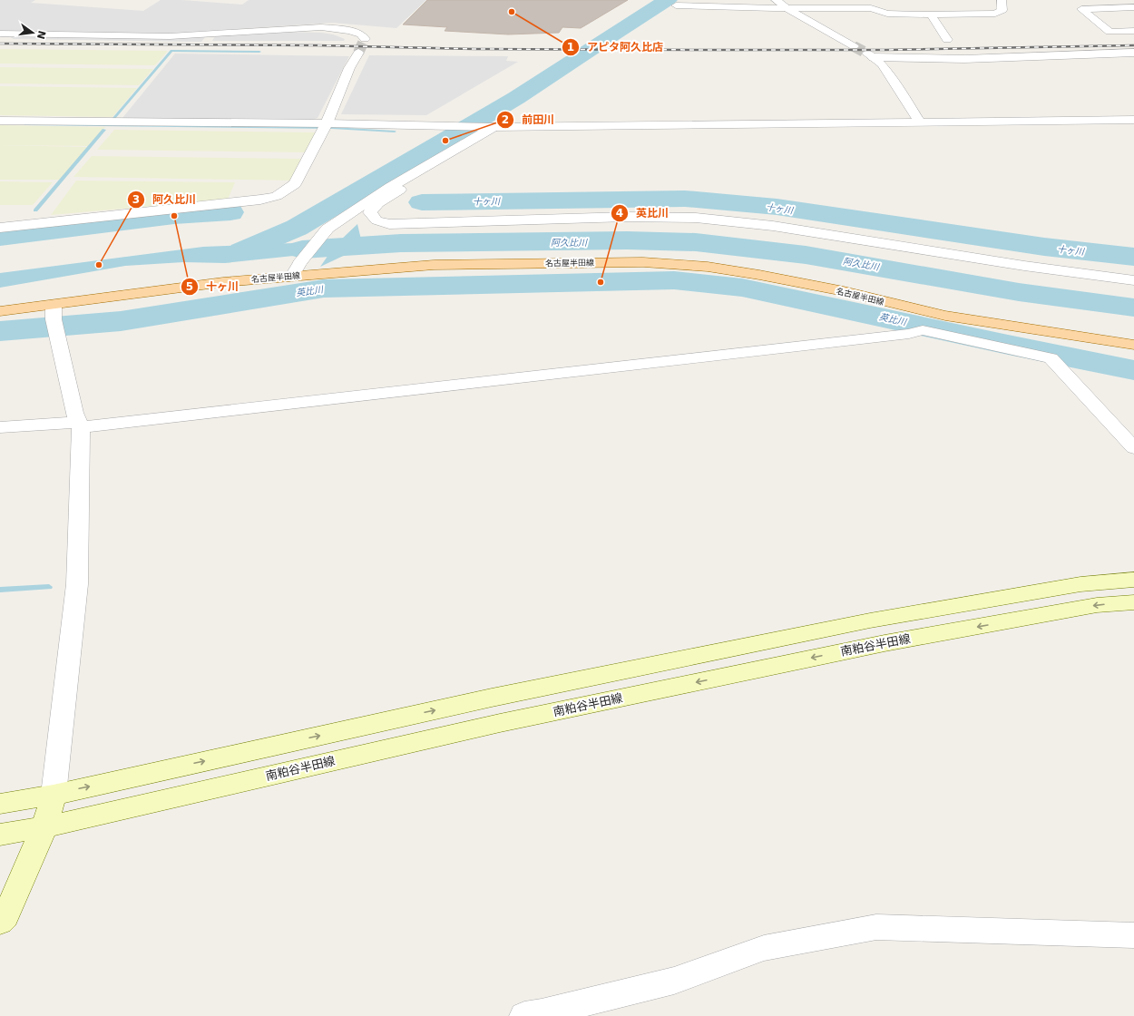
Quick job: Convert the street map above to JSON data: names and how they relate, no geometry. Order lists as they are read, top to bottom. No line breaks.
{"streets":{"main road":["名古屋半田線","南粕谷半田線"]},"water":["十ヶ川","阿久比川","英比川"],"places":["アピタ阿久比店","前田川","十ヶ川","阿久比川","英比川"],"north":"right"}
